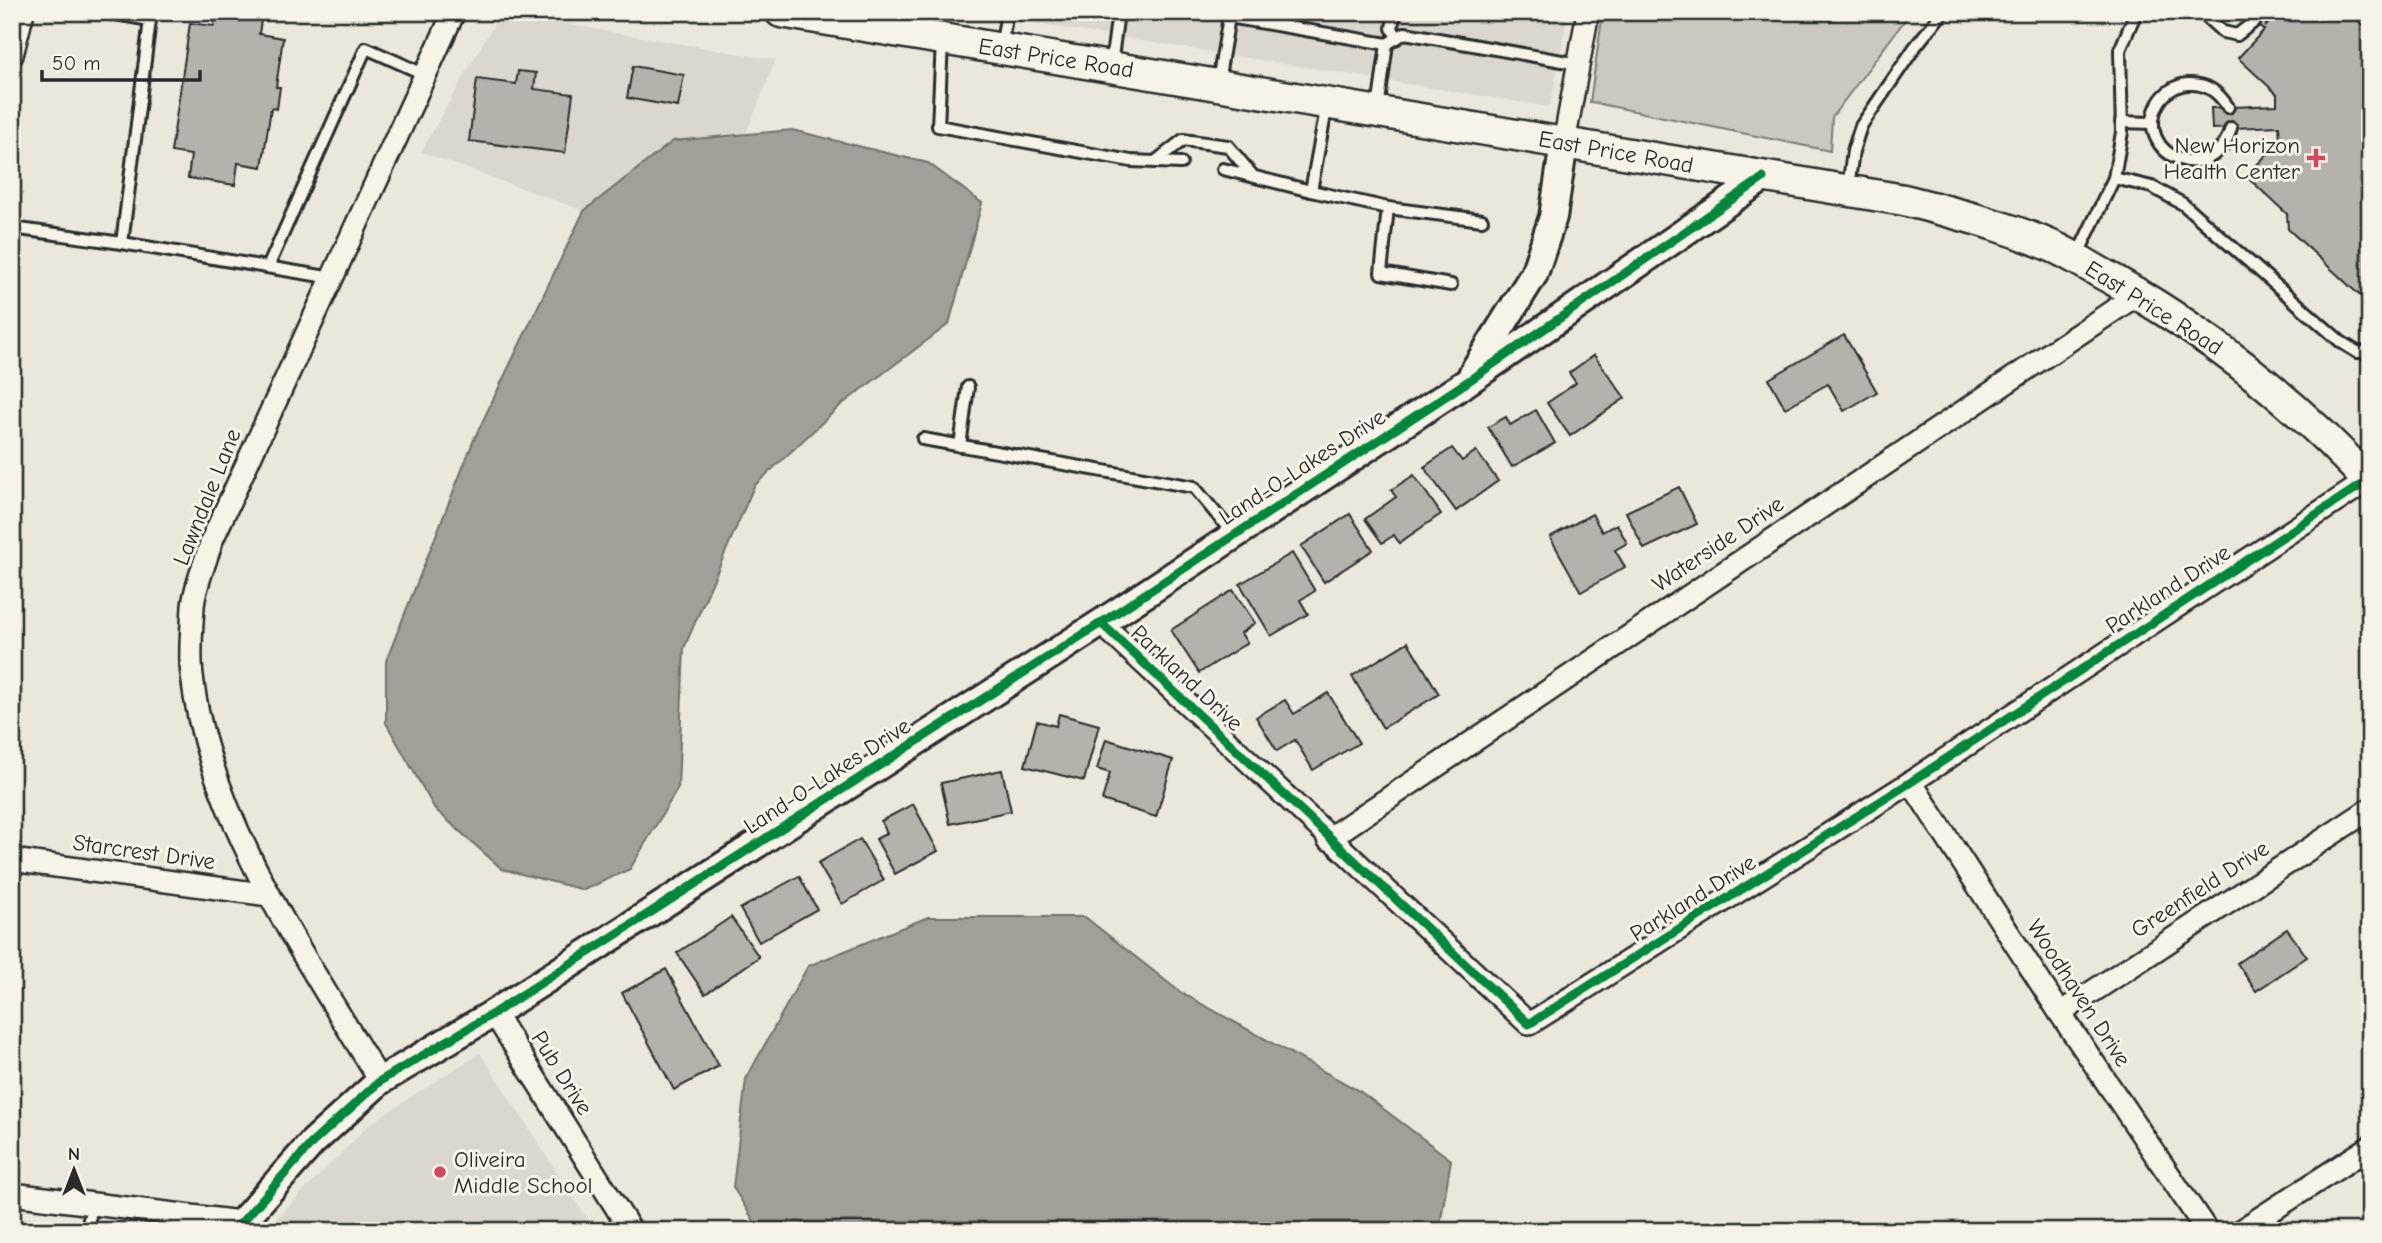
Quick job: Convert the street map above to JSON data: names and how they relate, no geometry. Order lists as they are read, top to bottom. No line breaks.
{"streets":{"main road":["East Price Road"],"street":["Land-O-Lakes Drive","Lawndale Lane","Waterside Drive","Parkland Drive","Starcrest Drive","Greenfield Drive","Woodhaven Drive","Pub Drive"]},"crossings":[["East Price Road","Land-O-Lakes Drive"],["East Price Road","Waterside Drive"],["East Price Road","Parkland Drive"],["Land-O-Lakes Drive","Lawndale Lane"],["Land-O-Lakes Drive","Parkland Drive"],["Land-O-Lakes Drive","Pub Drive"],["Lawndale Lane","Starcrest Drive"],["Waterside Drive","Parkland Drive"],["Parkland Drive","Woodhaven Drive"],["Greenfield Drive","Woodhaven Drive"]],"places":{"health":["New Horizon Health Center"],"other":["Oliveira Middle School"]},"scale_bar":"50 m","north":"top"}
